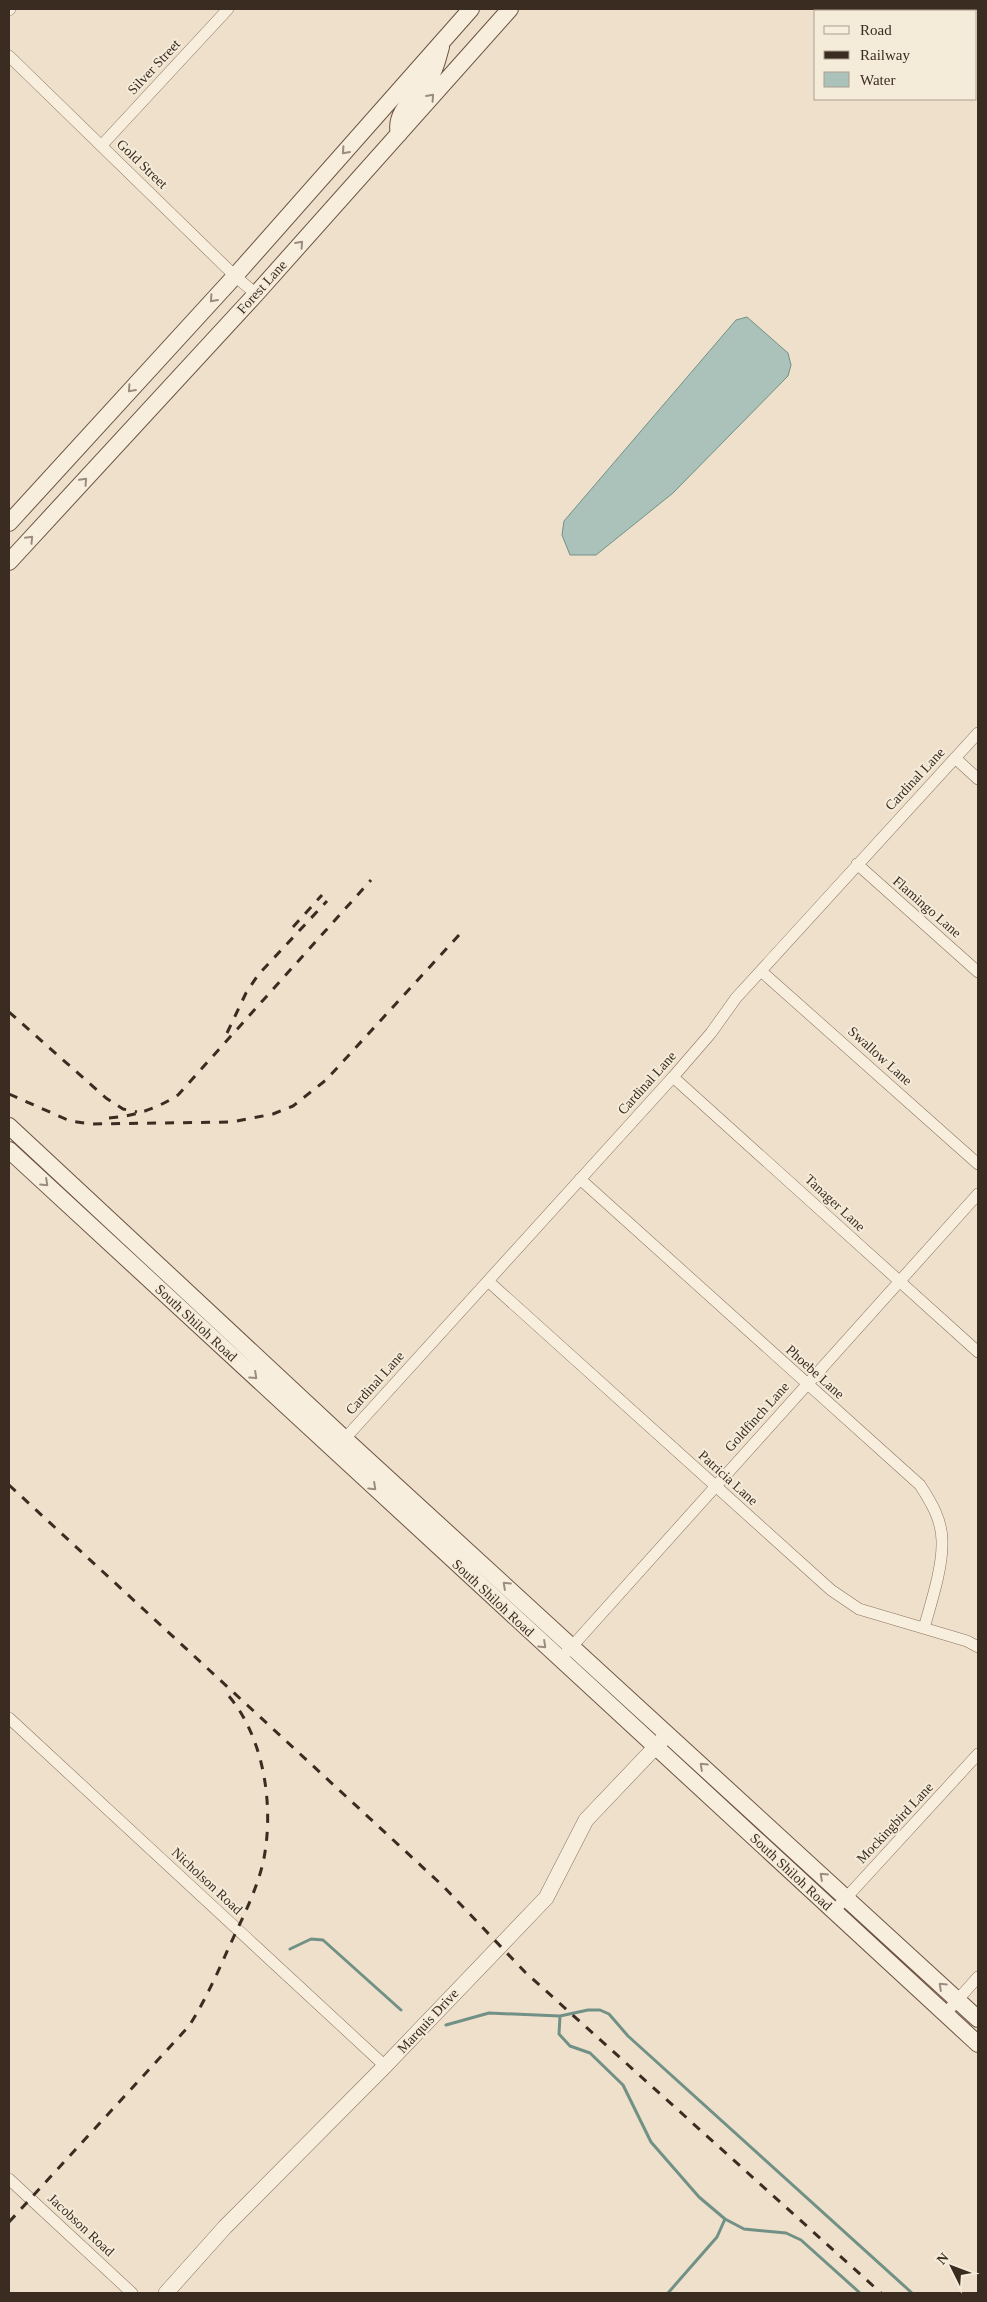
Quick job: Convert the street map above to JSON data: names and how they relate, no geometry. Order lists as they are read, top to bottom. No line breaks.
{"streets":{"main road":["Forest Lane","South Shiloh Road"],"street":["Silver Street","Gold Street","Cardinal Lane","Flamingo Lane","Swallow Lane","Tanager Lane","Phoebe Lane","Goldfinch Lane","Patricia Lane","Mockingbird Lane","Nicholson Road","Marquis Drive","Jacobson Road"]},"crossings":[["Silver Street","Gold Street"],["Gold Street","Forest Lane"],["Cardinal Lane","Flamingo Lane"],["Cardinal Lane","Swallow Lane"],["Cardinal Lane","Tanager Lane"],["Cardinal Lane","South Shiloh Road"],["Cardinal Lane","Phoebe Lane"],["Cardinal Lane","Patricia Lane"],["Tanager Lane","Goldfinch Lane"],["South Shiloh Road","Goldfinch Lane"],["South Shiloh Road","Mockingbird Lane"],["South Shiloh Road","Marquis Drive"],["Phoebe Lane","Goldfinch Lane"],["Phoebe Lane","Patricia Lane"],["Goldfinch Lane","Patricia Lane"],["Nicholson Road","Marquis Drive"]],"legend":["Road","Railway","Water"],"north":"top left"}
